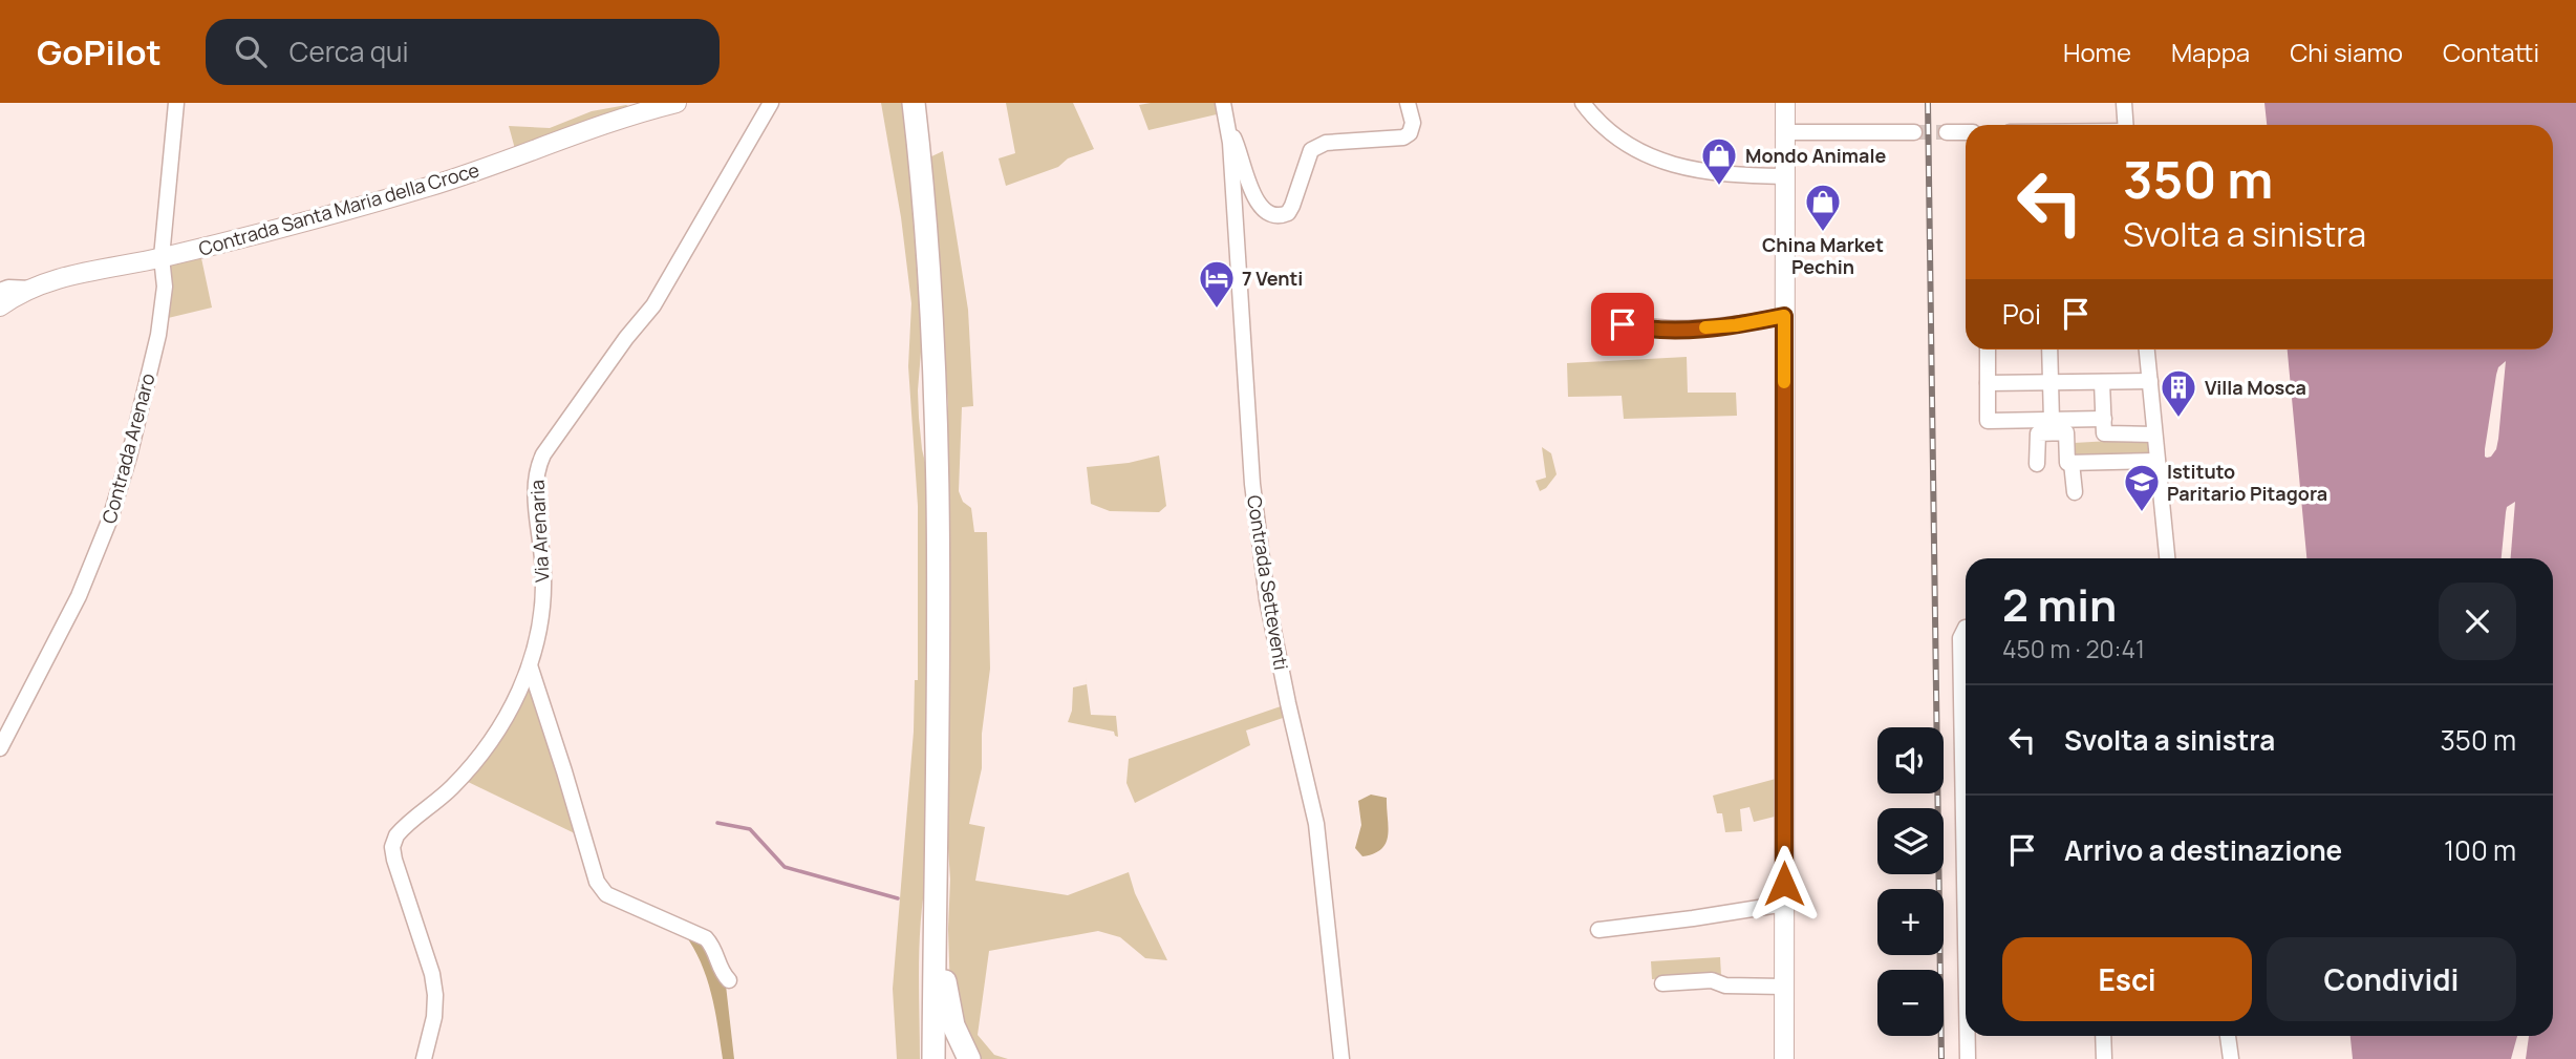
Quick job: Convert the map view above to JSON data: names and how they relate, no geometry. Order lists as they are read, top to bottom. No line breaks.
{"streets":{"main road":["Contrada Santa Maria della Croce"],"street":["Contrada Arenaro","Via Arenaria","Contrada Setteventi"]},"crossings":[["Contrada Santa Maria della Croce","Contrada Arenaro"]],"places":{"shop":["Mondo Animale","China Market Pechin"],"hotel":["7 Venti"],"building":["Villa Mosca"],"school or university":["Istituto Paritario Pitagora"]},"page":{"header":"GoPilot","search":"Cerca qui","nav":["Home","Mappa","Chi siamo","Contatti"],"turn":["350 m","Svolta a sinistra"],"then":"Poi","heading":["2 min","450 m · 20:41"],"list":[{"name":"Svolta a sinistra","value":"350 m"},{"name":"Arrivo a destinazione","value":"100 m"}],"map_buttons":["+","−"],"buttons":["Esci","Condividi"]}}
